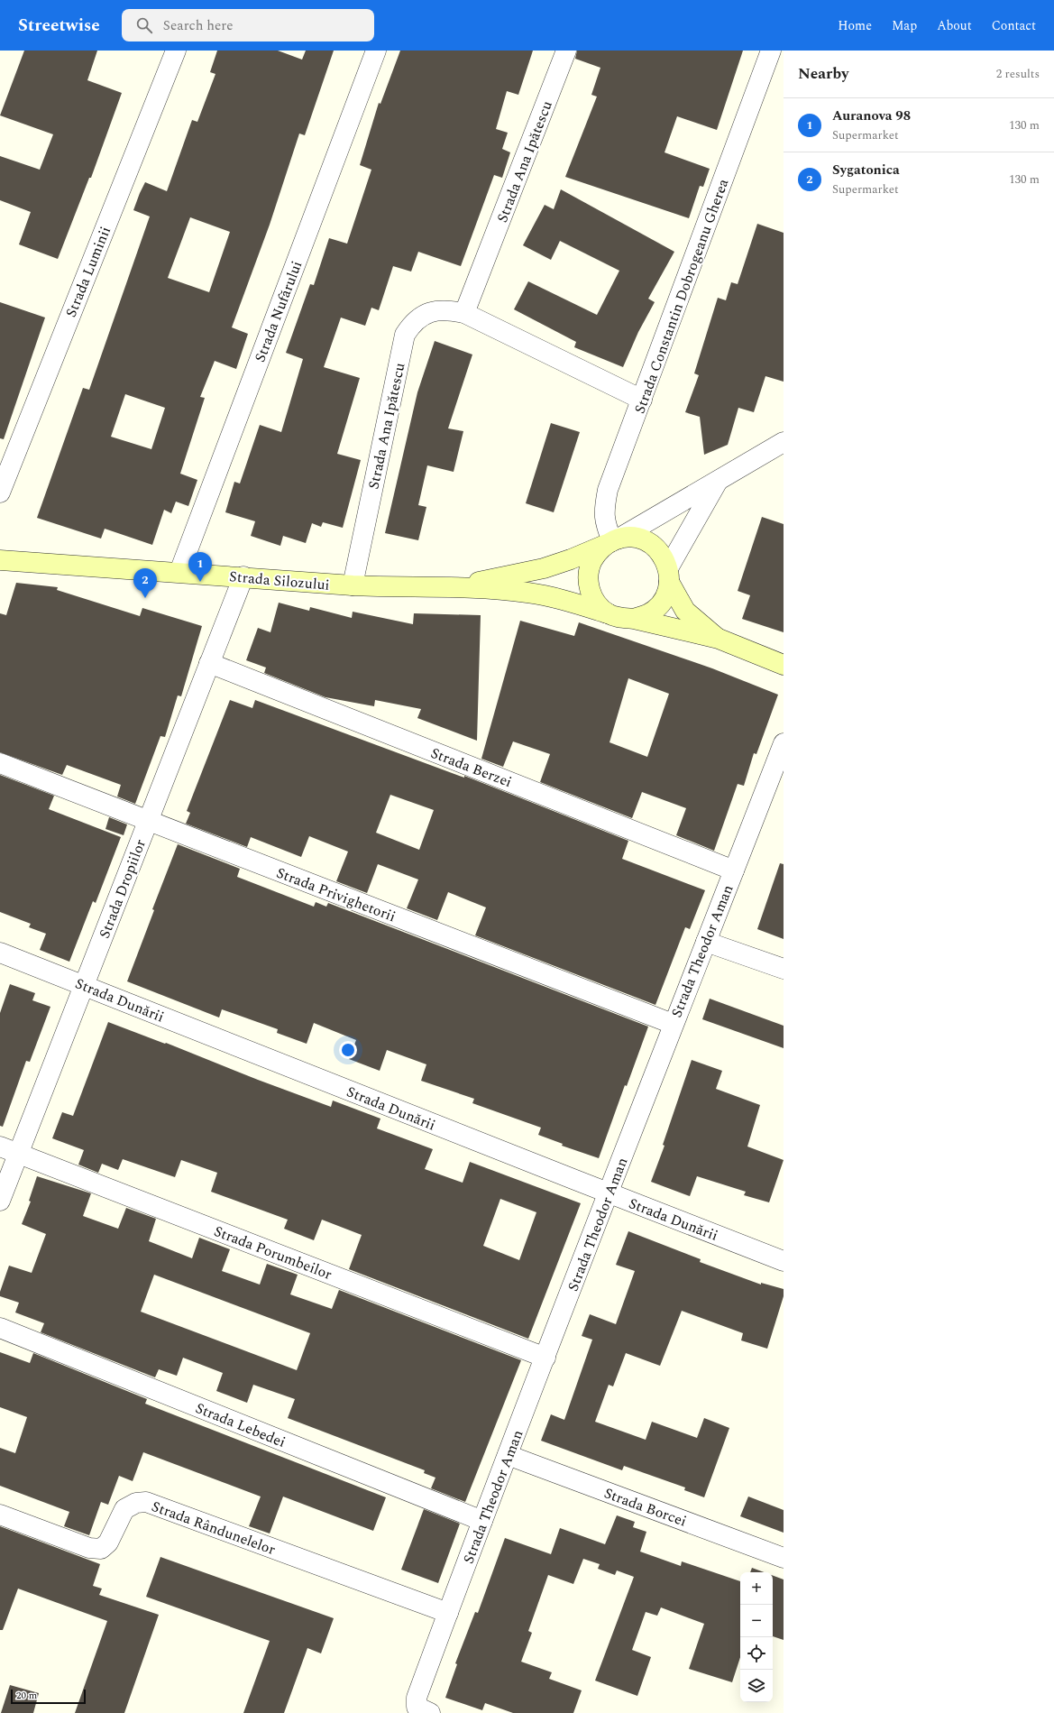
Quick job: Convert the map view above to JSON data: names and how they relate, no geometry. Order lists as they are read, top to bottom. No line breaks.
{"streets":{"main road":["Strada Silozului"],"street":["Strada Ana Ipătescu","Strada Luminii","Strada Constantin Dobrogeanu Gherea","Strada Nufărului","Strada Berzei","Strada Dropiilor","Strada Privighetorii","Strada Theodor Aman","Strada Dunării","Strada Porumbeilor","Strada Lebedei","Strada Borcei","Strada Rândunelelor"]},"crossings":[["Strada Ana Ipătescu","Strada Constantin Dobrogeanu Gherea"],["Strada Ana Ipătescu","Strada Silozului"],["Strada Constantin Dobrogeanu Gherea","Strada Silozului"],["Strada Nufărului","Strada Silozului"],["Strada Silozului","Strada Dropiilor"],["Strada Berzei","Strada Dropiilor"],["Strada Berzei","Strada Theodor Aman"],["Strada Dropiilor","Strada Privighetorii"],["Strada Dropiilor","Strada Dunării"],["Strada Dropiilor","Strada Porumbeilor"],["Strada Privighetorii","Strada Theodor Aman"],["Strada Theodor Aman","Strada Dunării"],["Strada Theodor Aman","Strada Porumbeilor"],["Strada Theodor Aman","Strada Lebedei"],["Strada Theodor Aman","Strada Borcei"],["Strada Theodor Aman","Strada Rândunelelor"]],"scale_bar":"20 m","page":{"header":"Streetwise","search":"Search here","nav":["Home","Map","About","Contact"],"heading":["Nearby","2 results"],"list":[{"mark":"1","name":"Auranova 98","note":"Supermarket","value":"130 m"},{"mark":"2","name":"Sygatonica","note":"Supermarket","value":"130 m"}],"pins":["1","2"],"map_buttons":["+","−"],"scale":"20 m"}}
